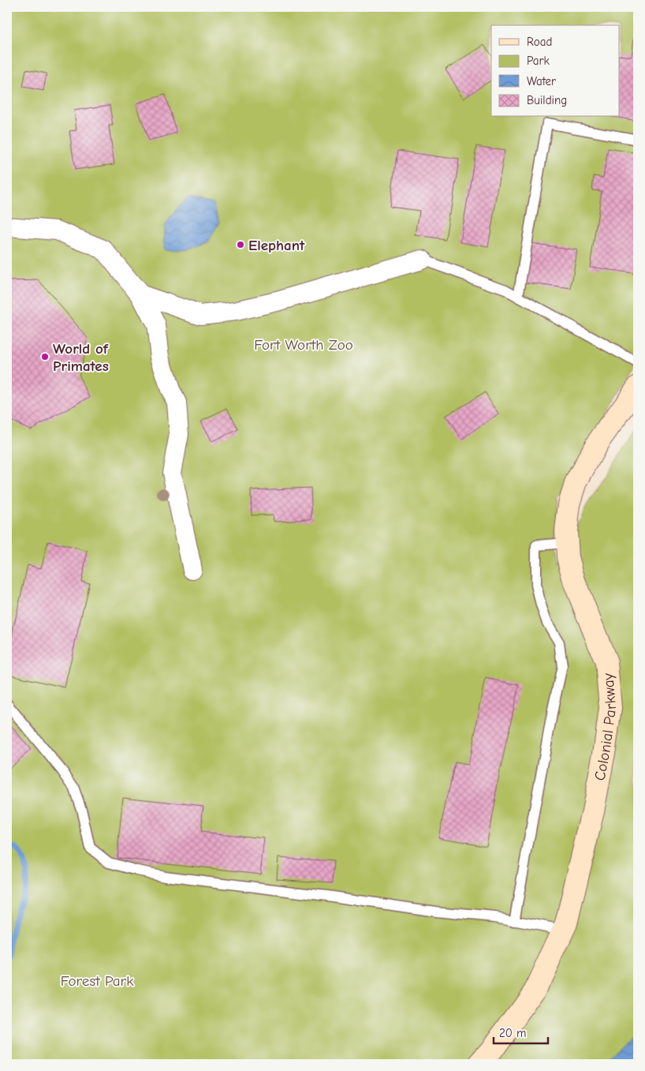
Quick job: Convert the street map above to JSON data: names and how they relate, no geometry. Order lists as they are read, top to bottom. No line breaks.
{"streets":{"street":["Colonial Parkway"]},"parks":["Fort Worth Zoo","Forest Park"],"places":["Elephant","World of Primates"],"legend":["Road","Park","Water","Building"],"scale_bar":"20 m"}
